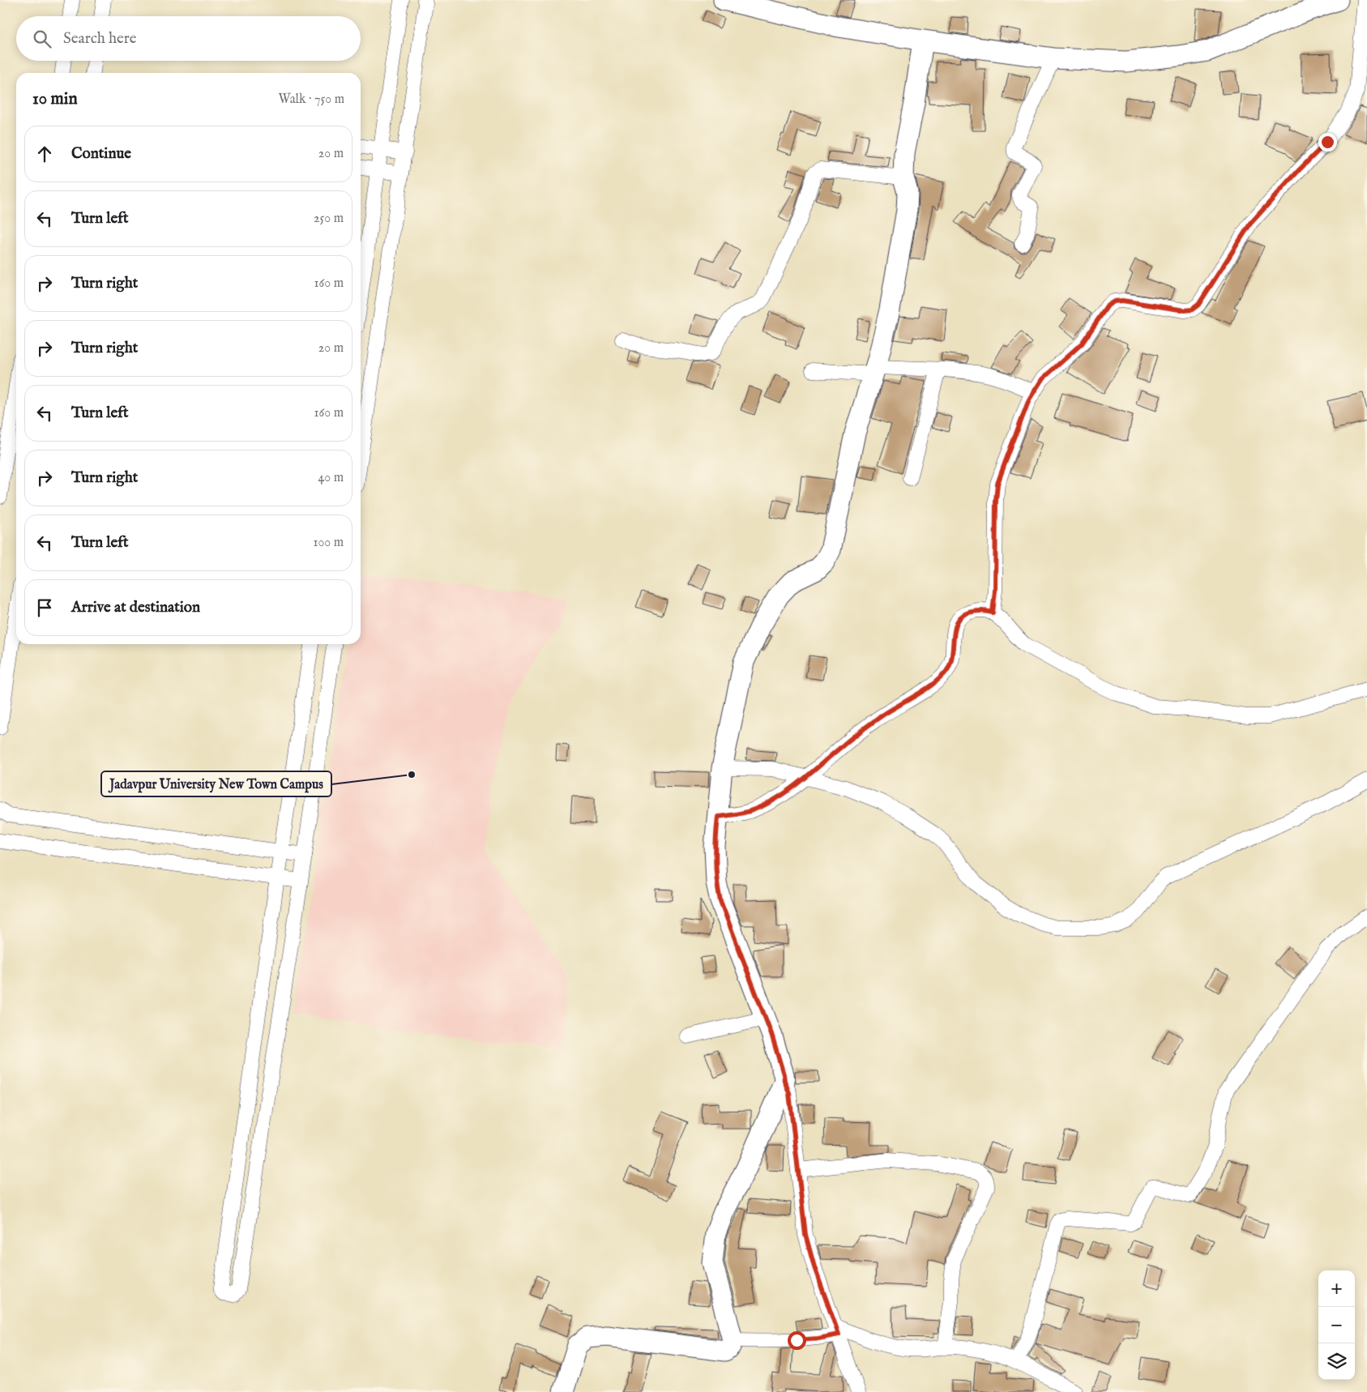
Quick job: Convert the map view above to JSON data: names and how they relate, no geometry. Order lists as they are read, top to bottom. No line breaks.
{"places":["Jadavpur University New Town Campus"],"page":{"search":"Search here","heading":["10 min","Walk · 750 m"],"list":[["Continue","20 m"],["Turn left","250 m"],["Turn right","160 m"],["Turn right","20 m"],["Turn left","160 m"],["Turn right","40 m"],["Turn left","100 m"],"Arrive at destination"],"map_buttons":["+","−"]}}
